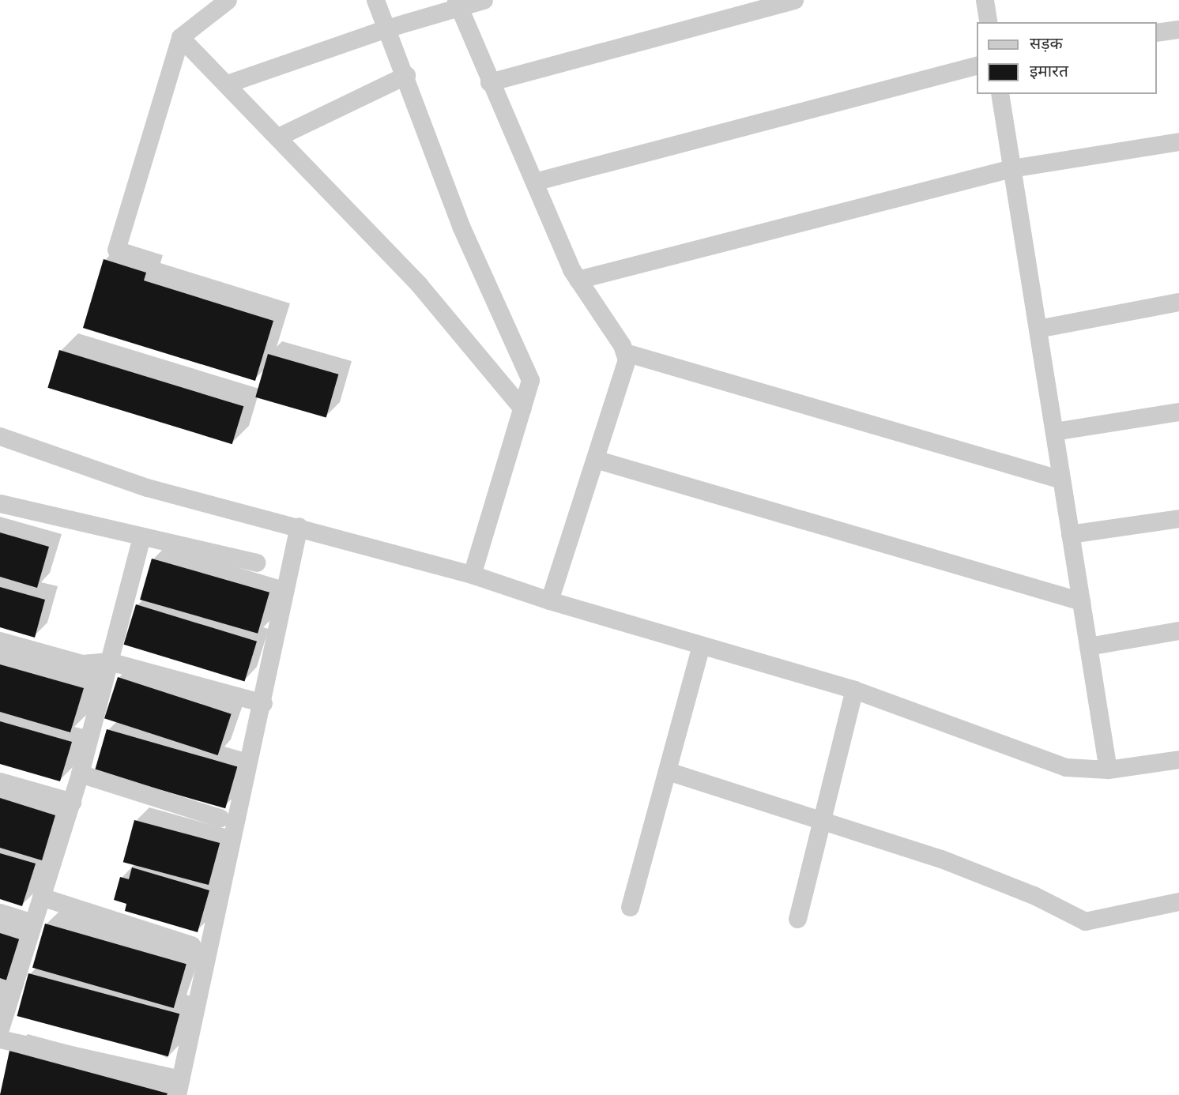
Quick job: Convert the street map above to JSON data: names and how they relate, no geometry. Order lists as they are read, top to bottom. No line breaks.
{"legend":["सड़क","इमारत"]}
